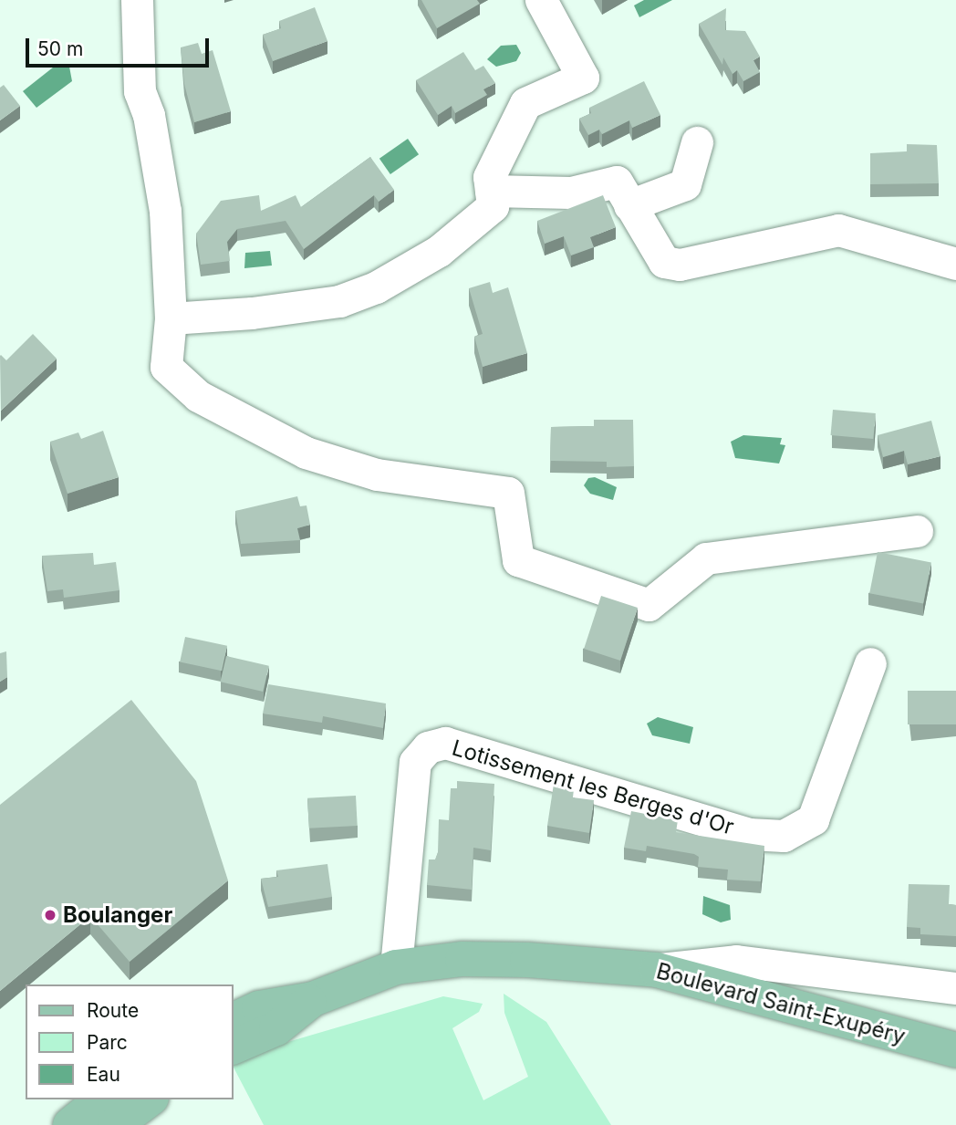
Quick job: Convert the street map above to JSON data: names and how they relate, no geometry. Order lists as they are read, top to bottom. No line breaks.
{"streets":{"main road":["Boulevard Saint-Exupéry"],"street":["Lotissement les Berges d'Or"]},"crossings":[["Lotissement les Berges d'Or","Boulevard Saint-Exupéry"]],"places":["Boulanger"],"legend":["Route","Parc","Eau"],"scale_bar":"50 m"}
